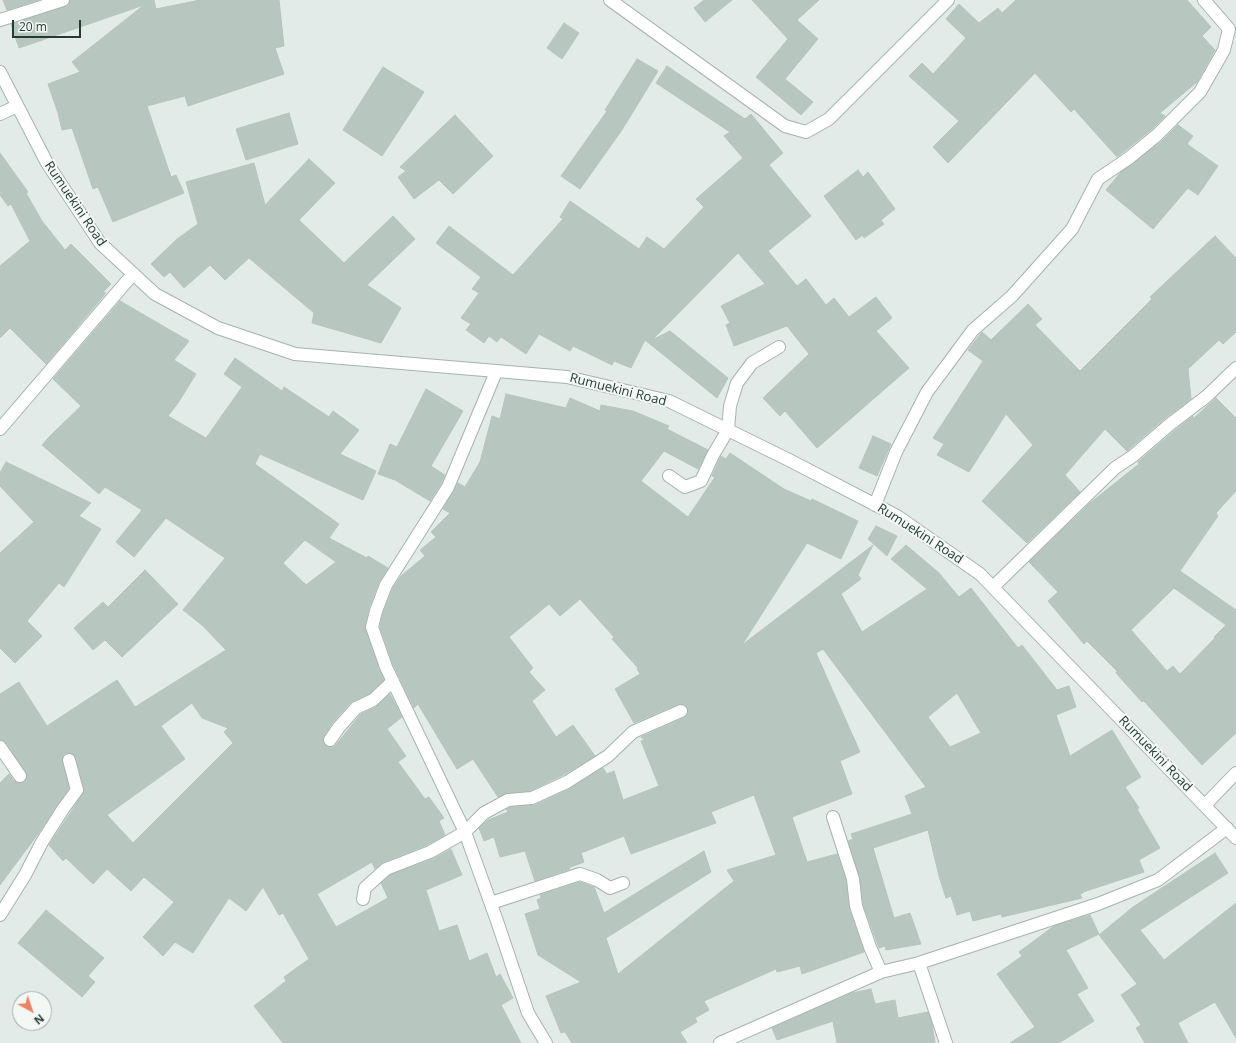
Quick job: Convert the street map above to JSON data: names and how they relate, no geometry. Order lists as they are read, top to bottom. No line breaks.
{"streets":{"street":["Rumuekini Road"]},"scale_bar":"20 m","north":"bottom right"}
